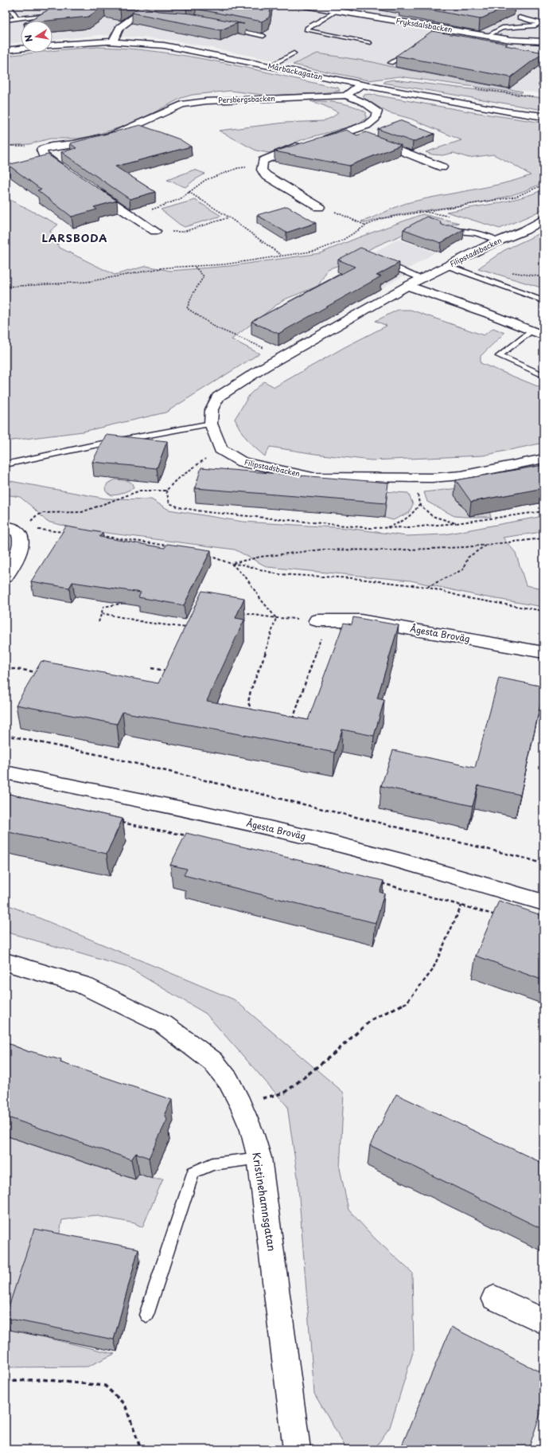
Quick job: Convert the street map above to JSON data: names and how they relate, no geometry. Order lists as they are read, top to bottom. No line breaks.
{"streets":{"street":["Fryksdalsbacken","Mårbackagatan","Persbergsbacken","Filipstadsbacken","Ågesta Broväg","Kristinehamnsgatan"]},"districts":["LARSBODA"],"north":"left"}
